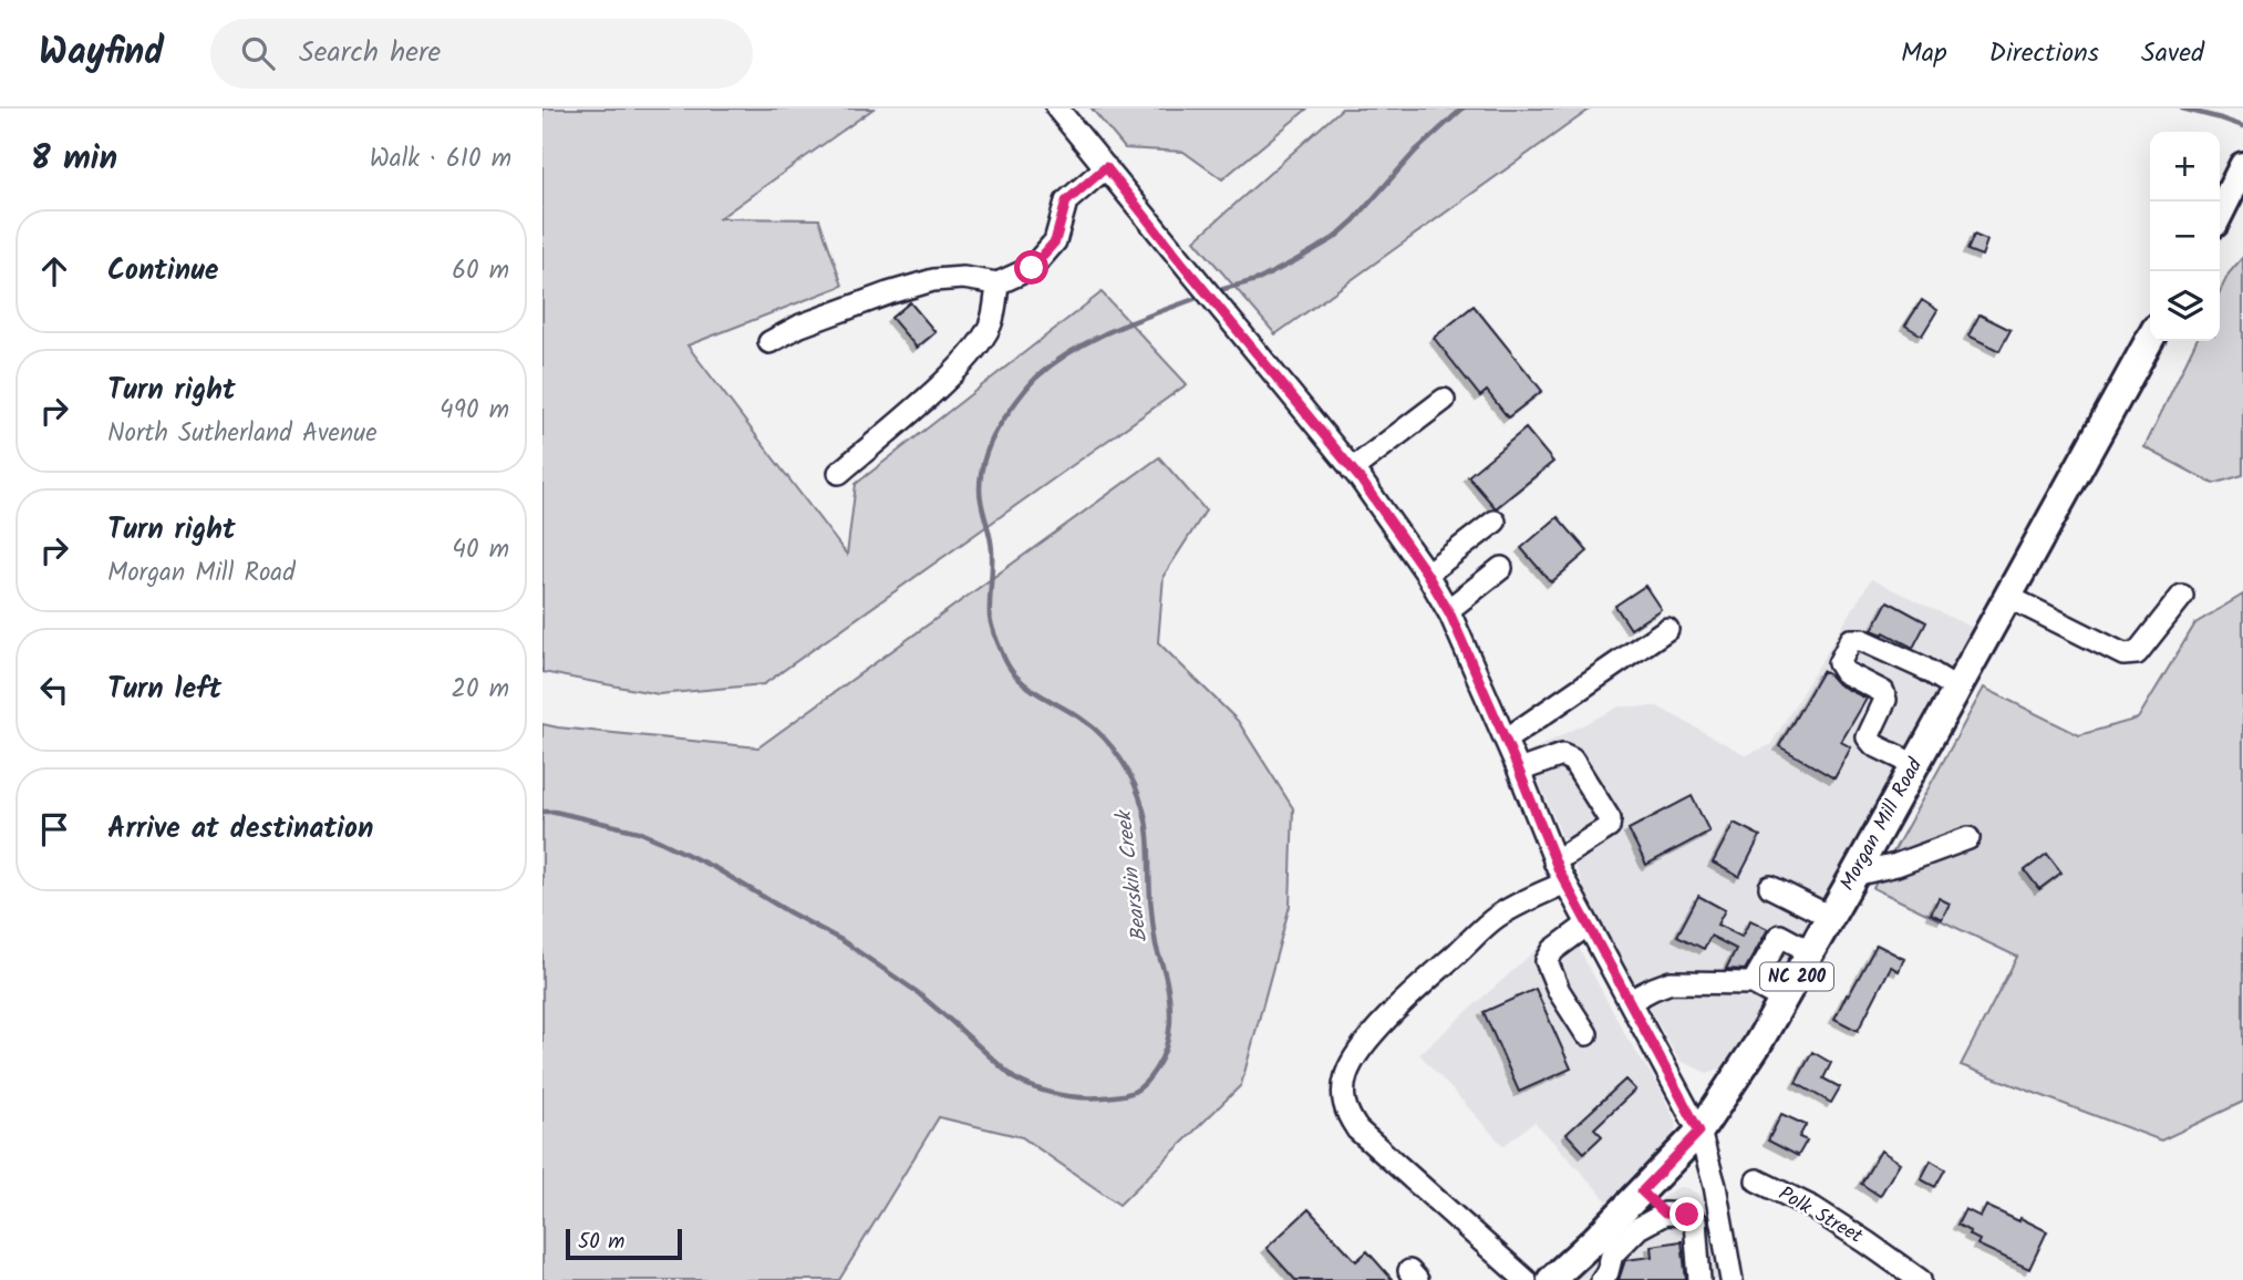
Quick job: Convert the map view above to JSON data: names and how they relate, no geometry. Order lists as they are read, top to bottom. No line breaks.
{"streets":{"main road":["Morgan Mill Road","NC 200"],"street":["Polk Street"]},"water":["Bearskin Creek"],"scale_bar":"50 m","page":{"header":"Wayfind","search":"Search here","nav":["Map","Directions","Saved"],"heading":["8 min","Walk · 610 m"],"map_buttons":["+","−"],"list":[["Continue","60 m"],["Turn right","North Sutherland Avenue","490 m"],["Turn right","Morgan Mill Road","40 m"],["Turn left","20 m"],"Arrive at destination"],"scale":"50 m"}}
